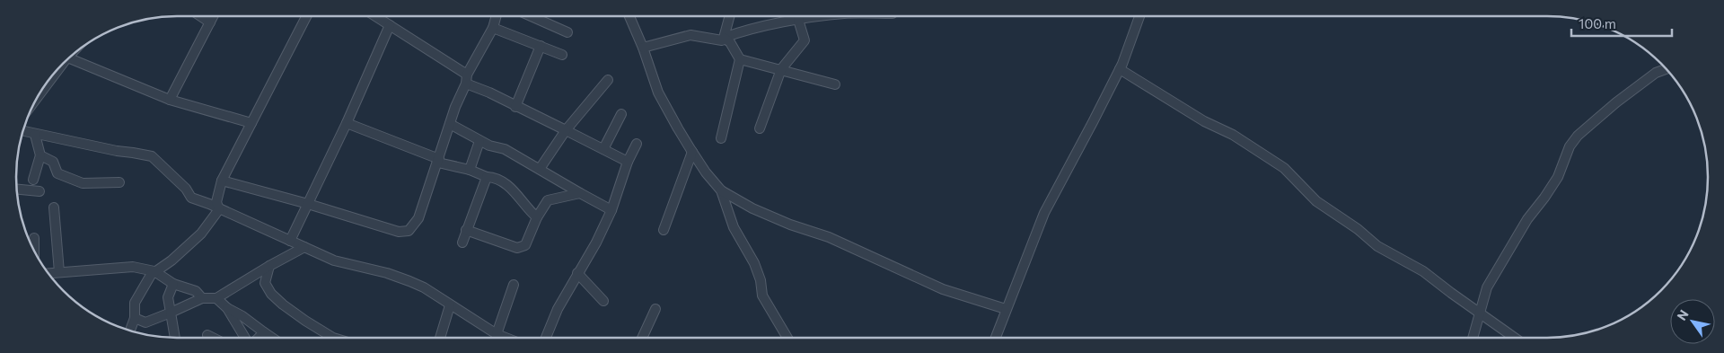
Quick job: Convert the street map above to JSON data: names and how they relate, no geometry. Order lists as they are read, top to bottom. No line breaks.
{"scale_bar":"100 m","north":"top left"}
